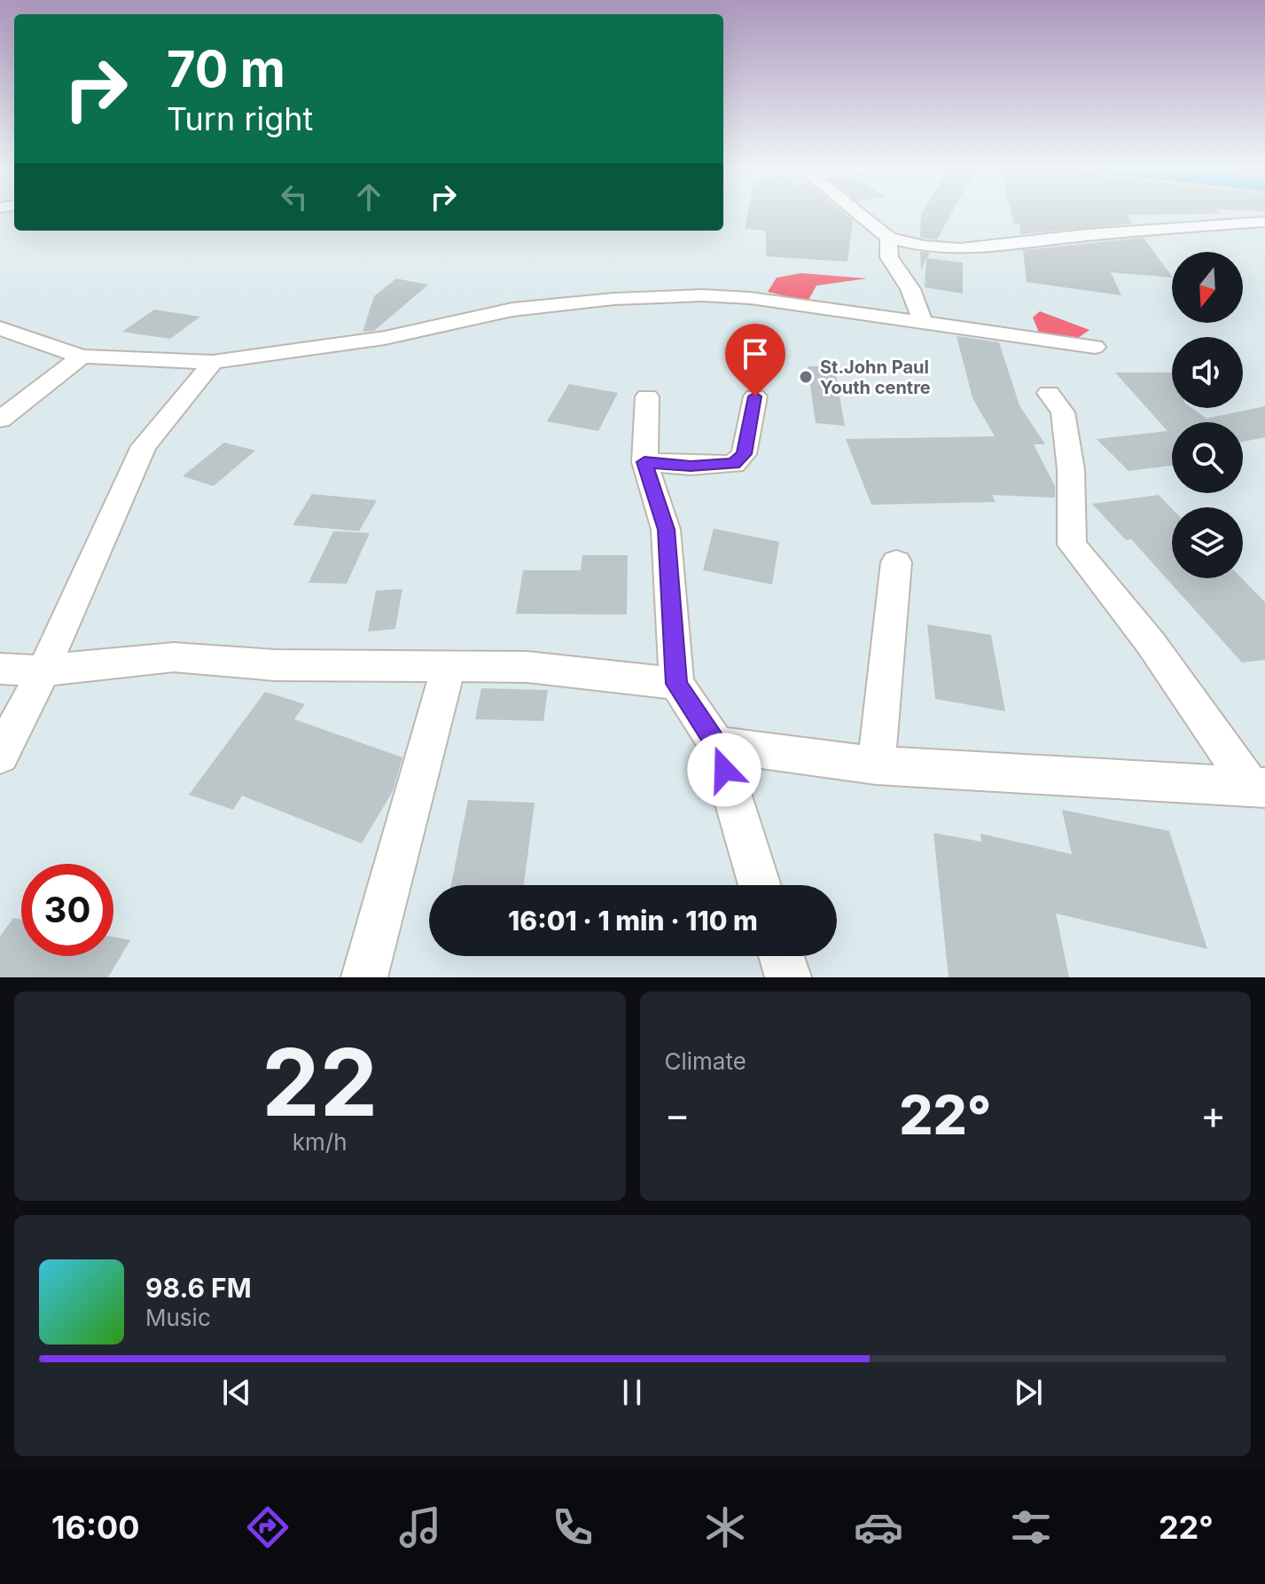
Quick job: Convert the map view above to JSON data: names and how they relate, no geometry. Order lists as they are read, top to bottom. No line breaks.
{"places":["St.John Paul Youth centre"],"north":"bottom","page":{"turn":["70 m","Turn right"],"limit":"30","trip":"16:01 · 1 min · 110 m","tile":[["22","km/h"],"Climate"],"heat":["−","22°","+"],"song":["98.6 FM","Music"],"tabs":["16:00","22°"]}}
